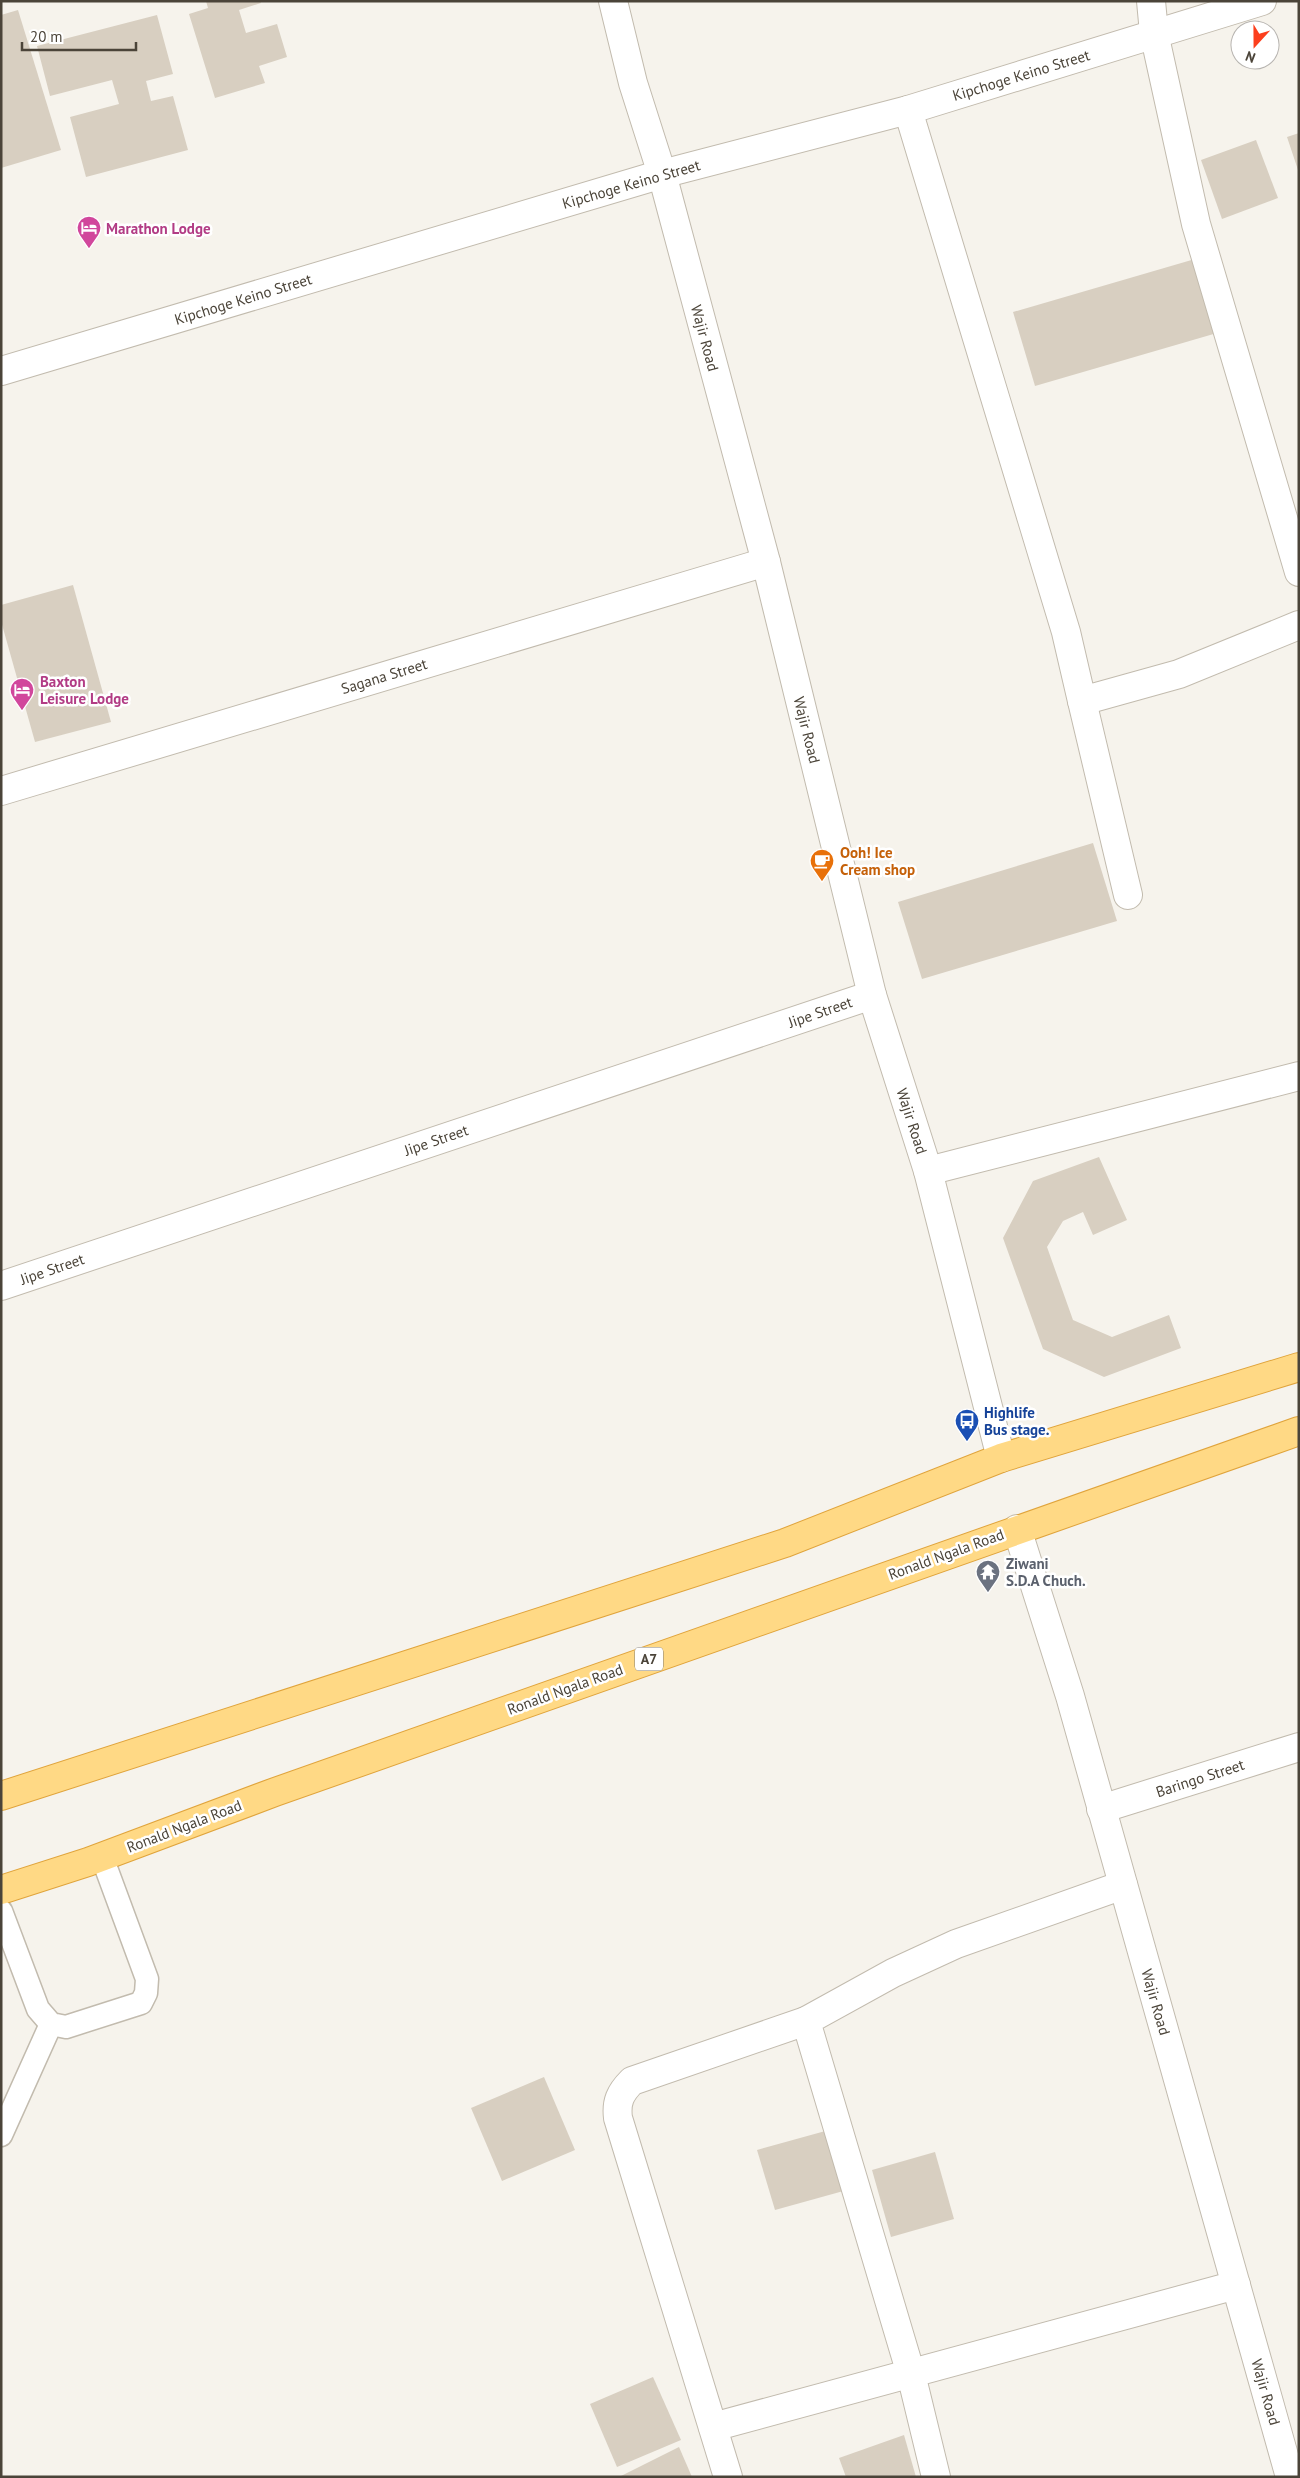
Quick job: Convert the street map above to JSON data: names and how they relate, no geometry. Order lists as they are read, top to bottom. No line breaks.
{"streets":{"highway":["Ronald Ngala Road","A7"],"street":["Kipchoge Keino Street","Wajir Road","Sagana Street","Jipe Street","Baringo Street"]},"crossings":[["Kipchoge Keino Street","Wajir Road"],["Wajir Road","Sagana Street"],["Wajir Road","Jipe Street"],["Wajir Road","Ronald Ngala Road"],["Wajir Road","Baringo Street"]],"places":{"hotel":["Marathon Lodge","Baxton Leisure Lodge"],"cafe":["Ooh! Ice Cream shop"],"bus stop":["Highlife Bus stage."],"temple":["Ziwani S.D.A Chuch."]},"scale_bar":"20 m","north":"bottom"}
